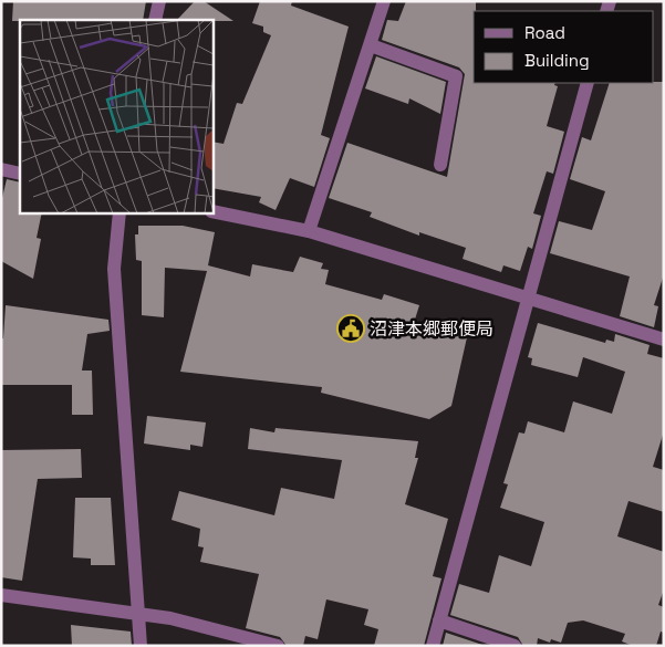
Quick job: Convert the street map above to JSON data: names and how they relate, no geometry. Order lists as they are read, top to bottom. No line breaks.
{"places":{"public building":["沼津本郷郵便局"]},"legend":["Road","Building"]}
